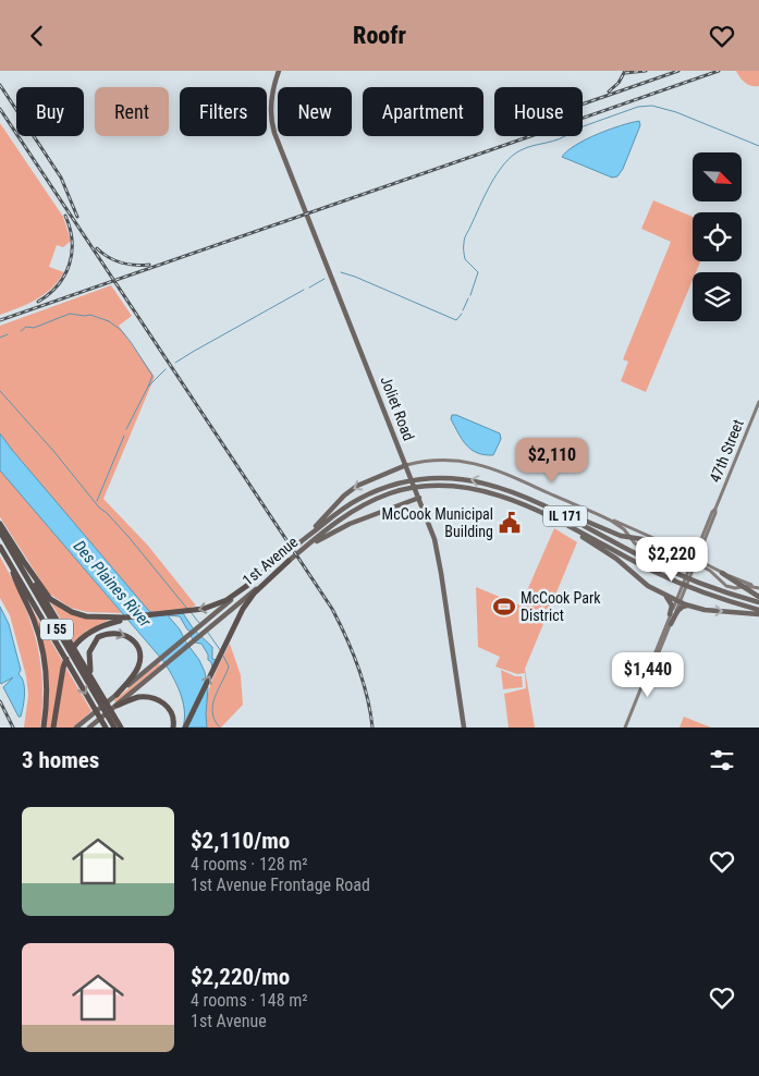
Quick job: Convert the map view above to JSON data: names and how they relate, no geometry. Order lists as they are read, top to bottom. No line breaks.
{"streets":{"highway":["I 55"],"main road":["Joliet Road","IL 171","1st Avenue"],"street":["47th Street"]},"crossings":[["IL 171","1st Avenue"]],"water":["Des Plaines River"],"places":{"public building":["McCook Municipal Building"],"sports":["McCook Park District"]},"north":"bottom right","page":{"header":"Roofr","chip":["Buy","Rent","Filters","New","Apartment","House"],"price":["$2,110","$2,220","$1,440"],"heading":"3 homes","list":[{"name":"$2,110/mo","note":"4 rooms · 128 m² · 1st Avenue Frontage Road"},{"name":"$2,220/mo","note":"4 rooms · 148 m² · 1st Avenue"}]}}
